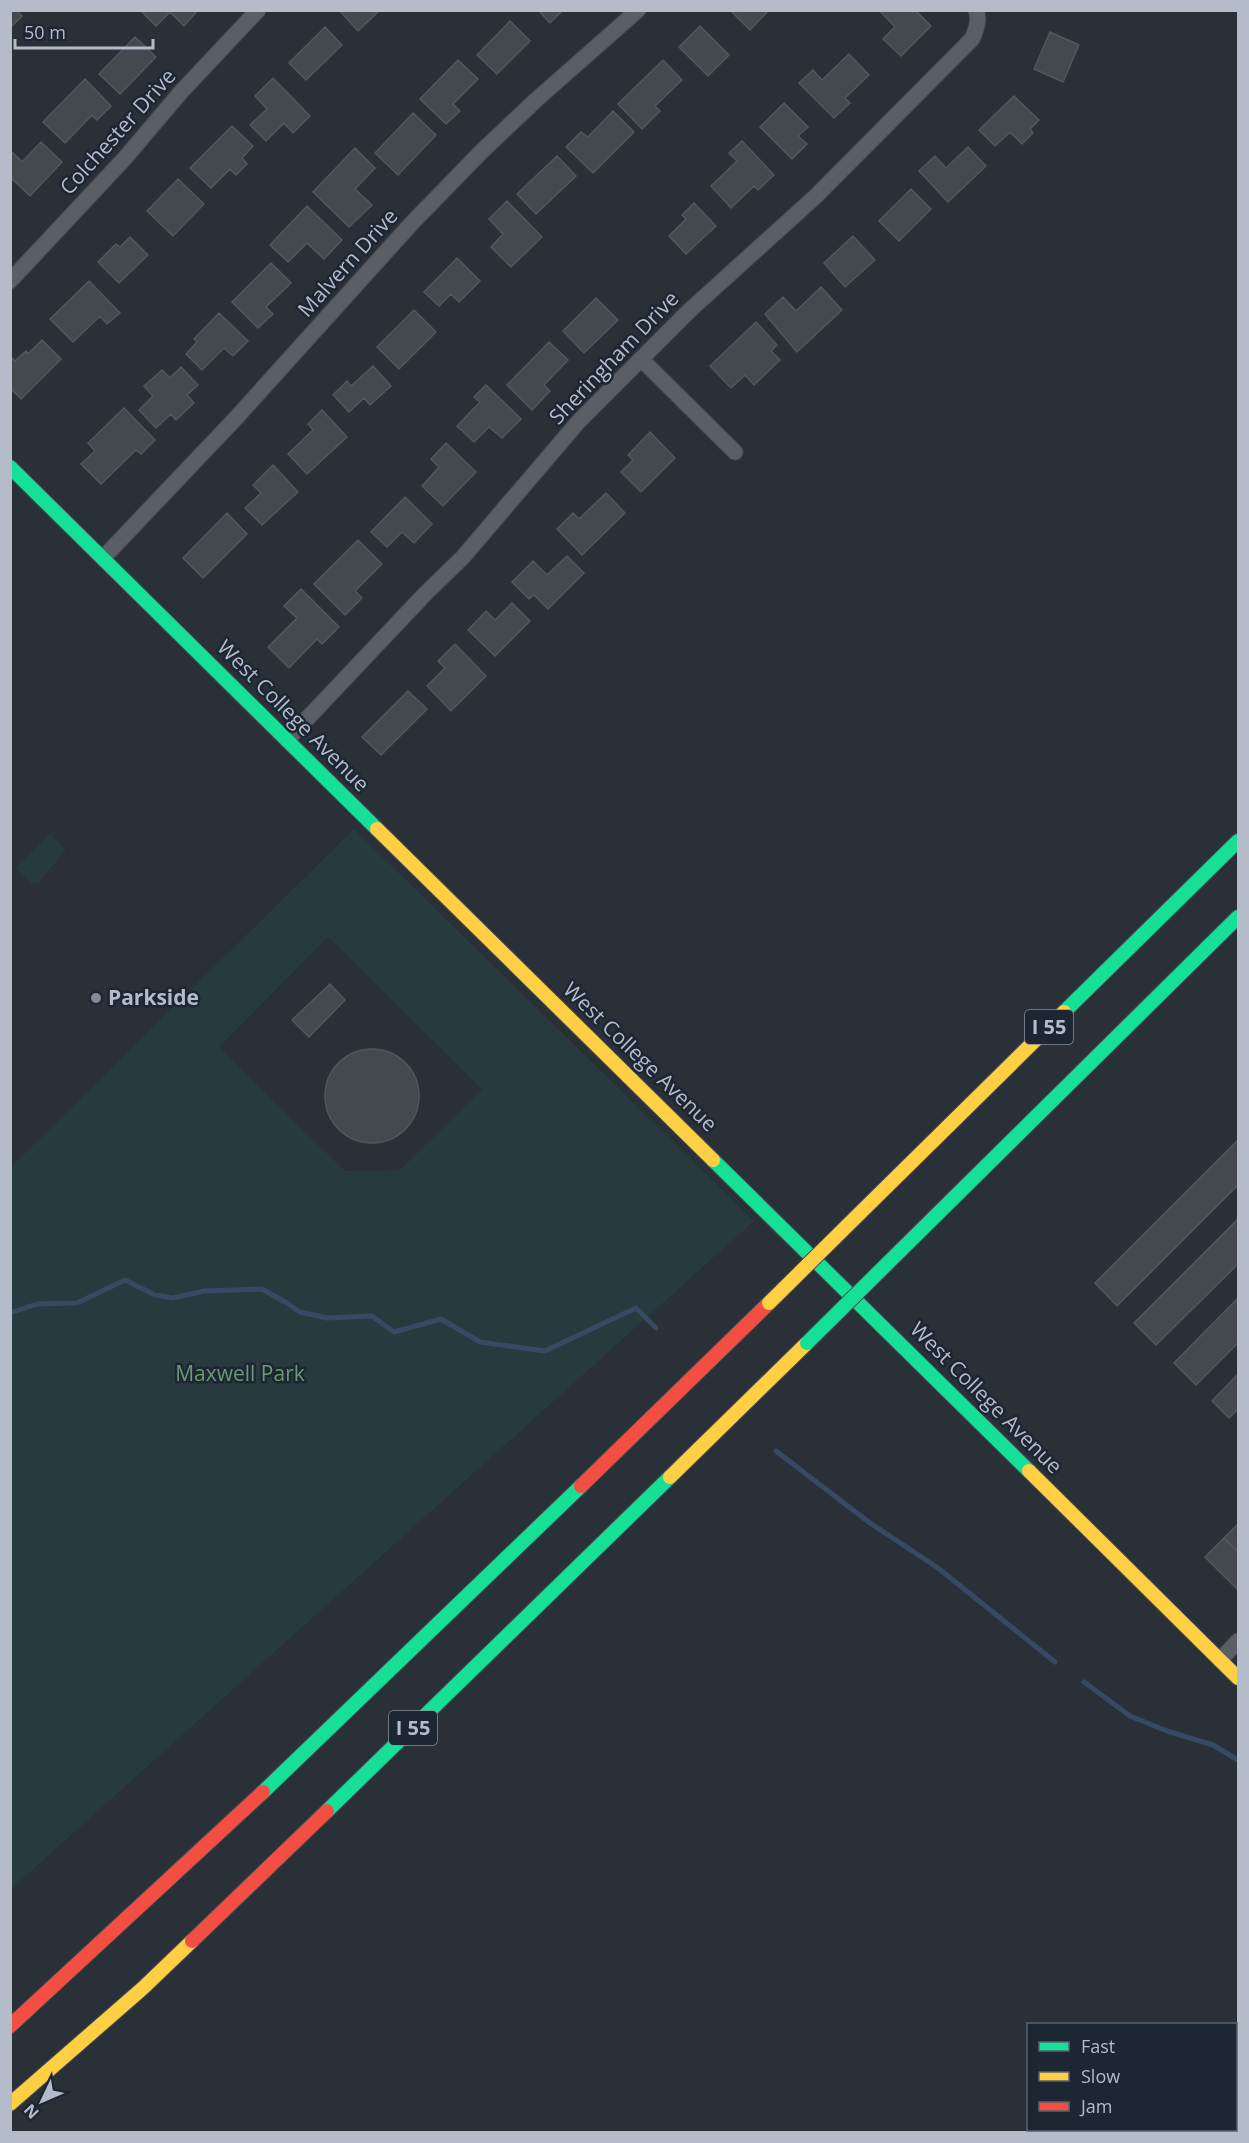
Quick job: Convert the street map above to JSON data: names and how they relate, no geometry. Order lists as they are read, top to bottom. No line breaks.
{"streets":{"main road":["West College Avenue","I 55"],"street":["Colchester Drive","Malvern Drive","Sheringham Drive"]},"crossings":[["Malvern Drive","West College Avenue"],["Sheringham Drive","West College Avenue"]],"parks":["Maxwell Park"],"places":["Parkside"],"legend":["Fast","Slow","Jam"],"scale_bar":"50 m","north":"bottom left"}
